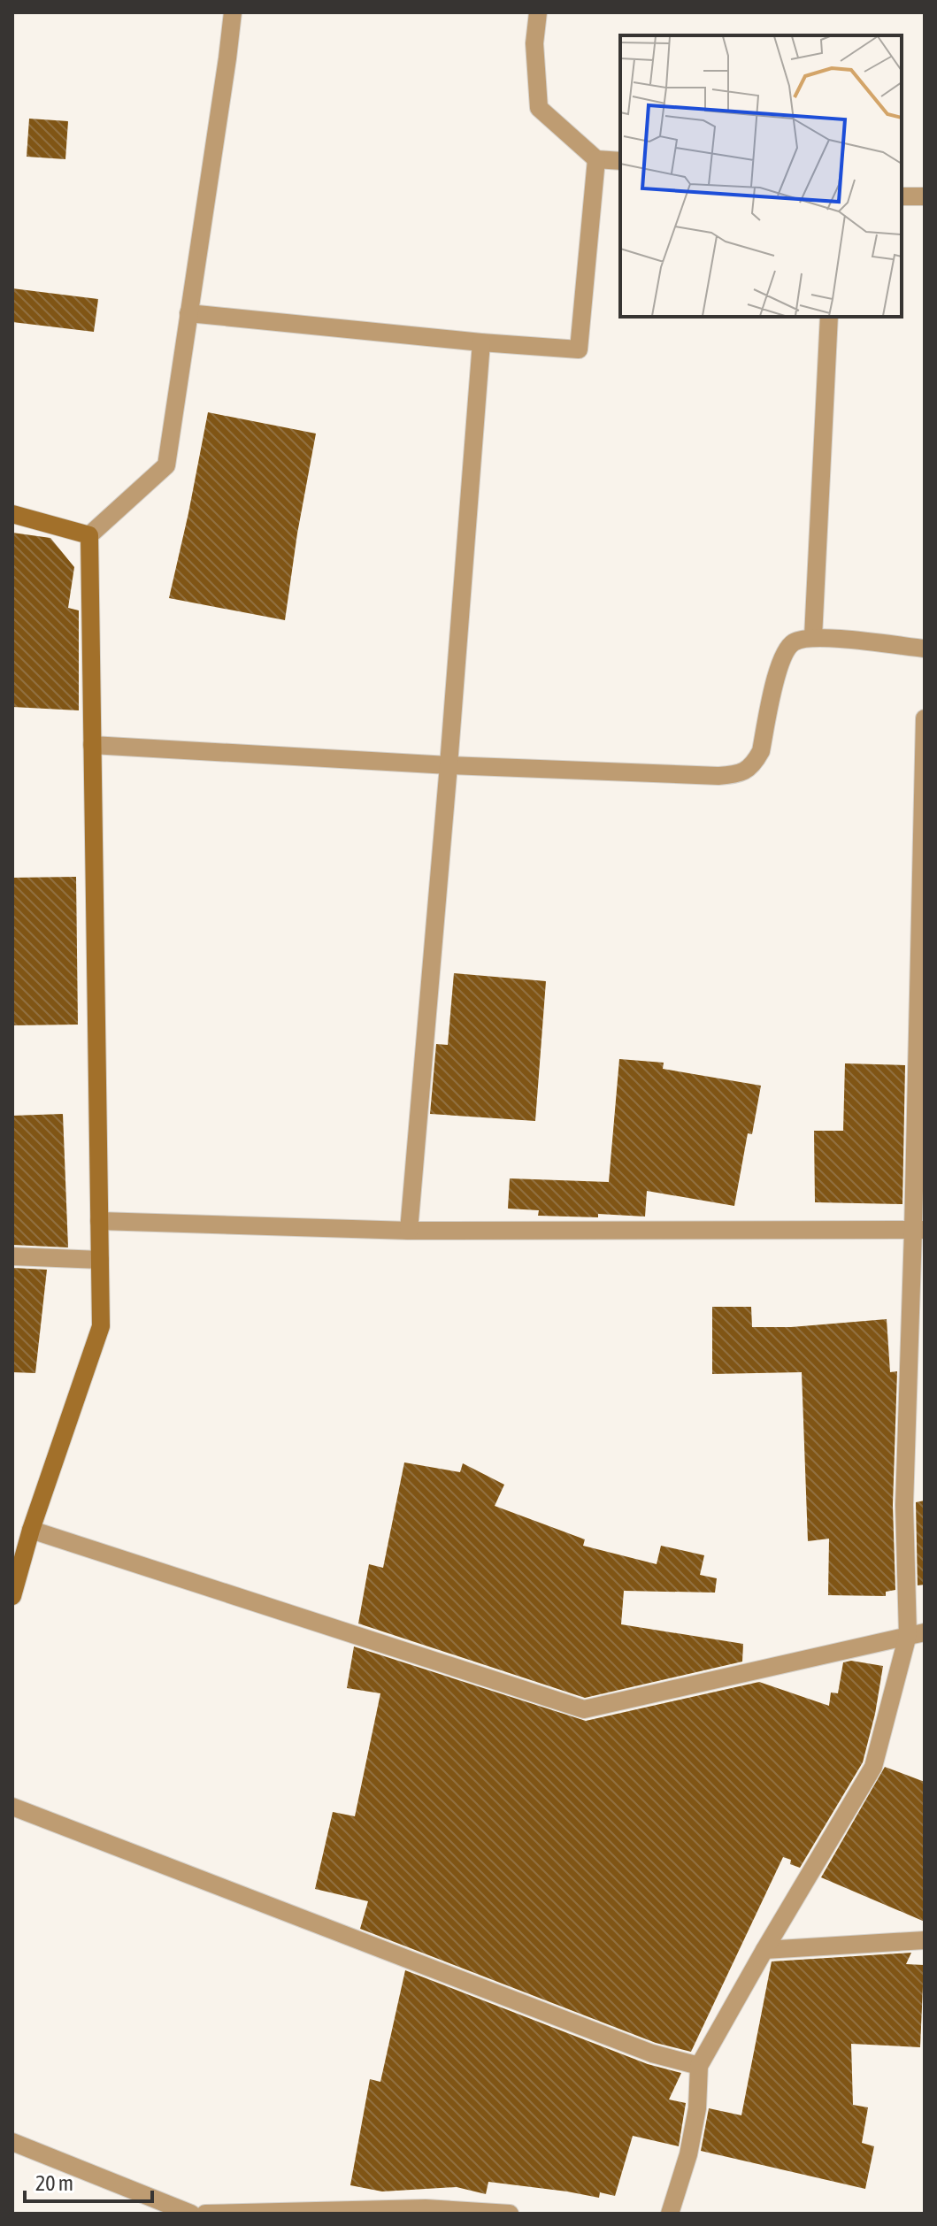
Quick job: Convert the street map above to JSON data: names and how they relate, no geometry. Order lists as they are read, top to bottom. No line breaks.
{"scale_bar":"20 m"}
